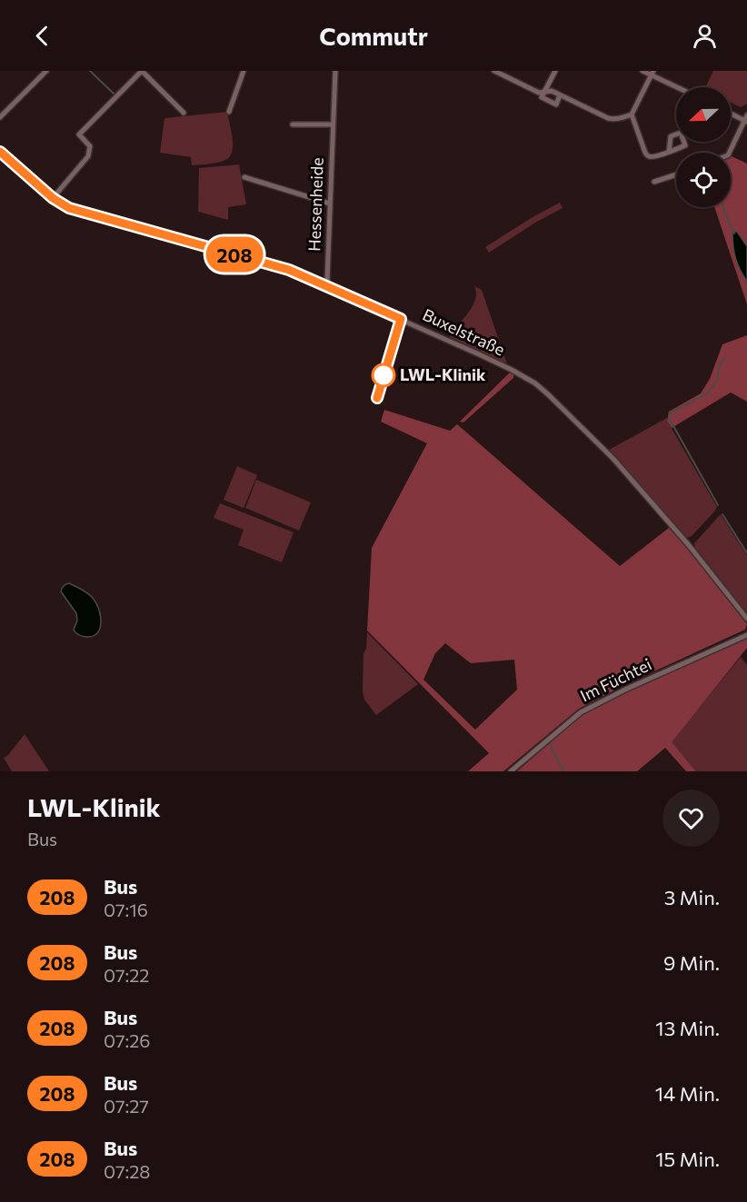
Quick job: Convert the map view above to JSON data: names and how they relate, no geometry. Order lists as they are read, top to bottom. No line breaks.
{"streets":{"street":["Hessenheide","Buxelstraße","Im Füchtei"]},"crossings":[["Hessenheide","Buxelstraße"]],"places":["LWL-Klinik"],"lines":["bus line 208"],"north":"left","page":{"header":"Commutr","on_map":"208","heading":["LWL-Klinik","Bus"],"list":[{"mark":"208","name":"Bus","note":"07:16","value":"3 Min."},{"mark":"208","name":"Bus","note":"07:22","value":"9 Min."},{"mark":"208","name":"Bus","note":"07:26","value":"13 Min."},{"mark":"208","name":"Bus","note":"07:27","value":"14 Min."},{"mark":"208","name":"Bus","note":"07:28","value":"15 Min."}]}}
